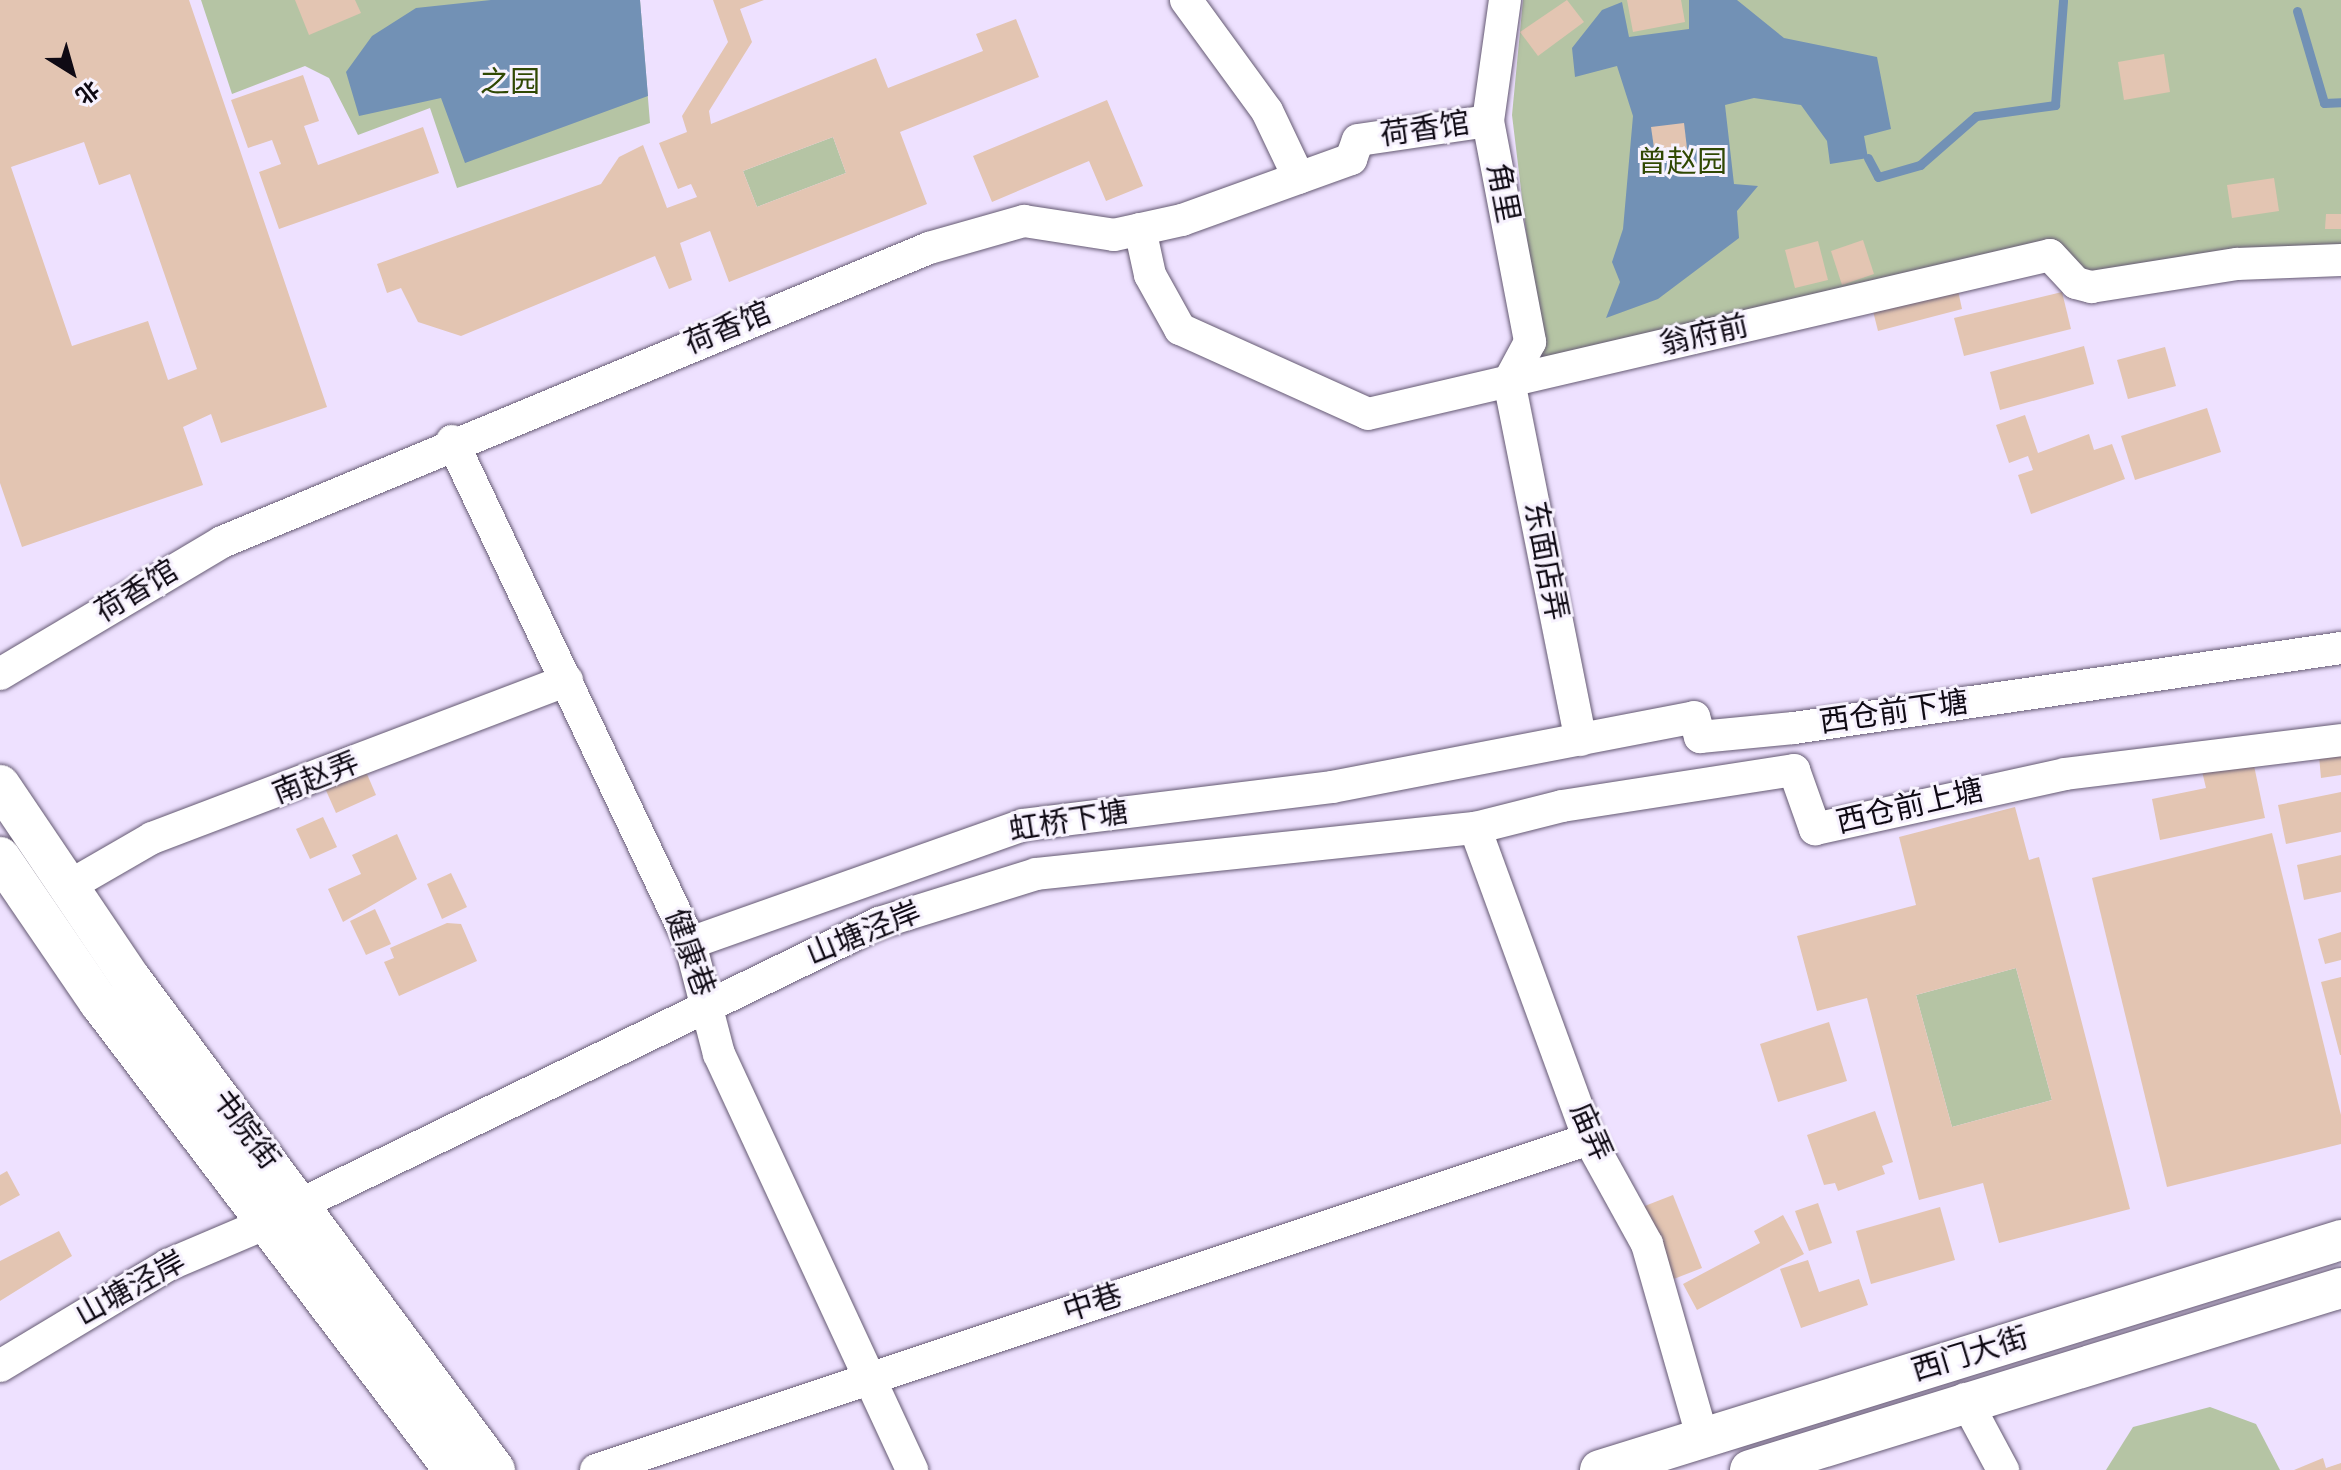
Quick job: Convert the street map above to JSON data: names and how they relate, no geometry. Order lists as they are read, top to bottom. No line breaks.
{"streets":{"main road":["书院街","西门大街"],"lane":["荷香馆","角里","翁府前","东面店弄","西仓前下塘","南赵弄","西仓前上塘","虹桥下塘","山塘泾岸","健康巷","庙弄","中巷"]},"crossings":[["荷香馆","角里"],["荷香馆","翁府前"],["荷香馆","健康巷"],["角里","翁府前"],["角里","东面店弄"],["翁府前","东面店弄"],["东面店弄","西仓前下塘"],["西仓前下塘","虹桥下塘"],["南赵弄","健康巷"],["南赵弄","书院街"],["虹桥下塘","健康巷"],["山塘泾岸","健康巷"],["山塘泾岸","书院街"],["山塘泾岸","庙弄"],["健康巷","中巷"],["庙弄","中巷"],["庙弄","西门大街"]],"parks":["之园","曾赵园"],"north":"bottom right"}
